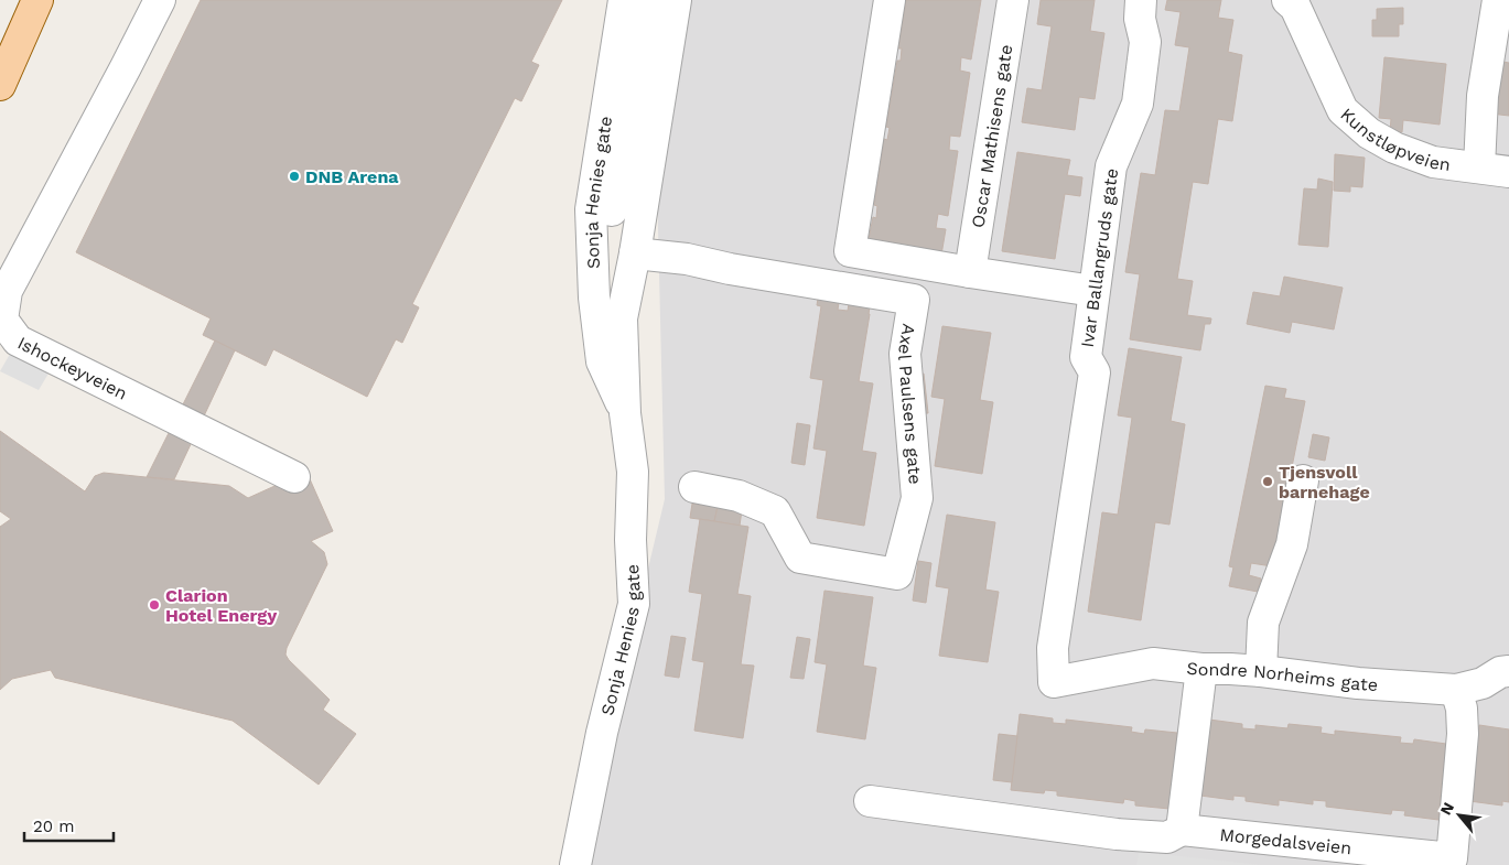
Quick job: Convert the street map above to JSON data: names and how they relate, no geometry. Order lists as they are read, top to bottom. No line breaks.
{"streets":{"street":["Kunstløpveien","Oscar Mathisens gate","Sonja Henies gate","Ivar Ballangruds gate","Ishockeyveien","Axel Paulsens gate","Sondre Norheims gate","Morgedalsveien"]},"crossings":[["Sonja Henies gate","Axel Paulsens gate"],["Ivar Ballangruds gate","Sondre Norheims gate"],["Sondre Norheims gate","Morgedalsveien"]],"places":["DNB Arena","Tjensvoll barnehage","Clarion Hotel Energy"],"scale_bar":"20 m","north":"top left"}
